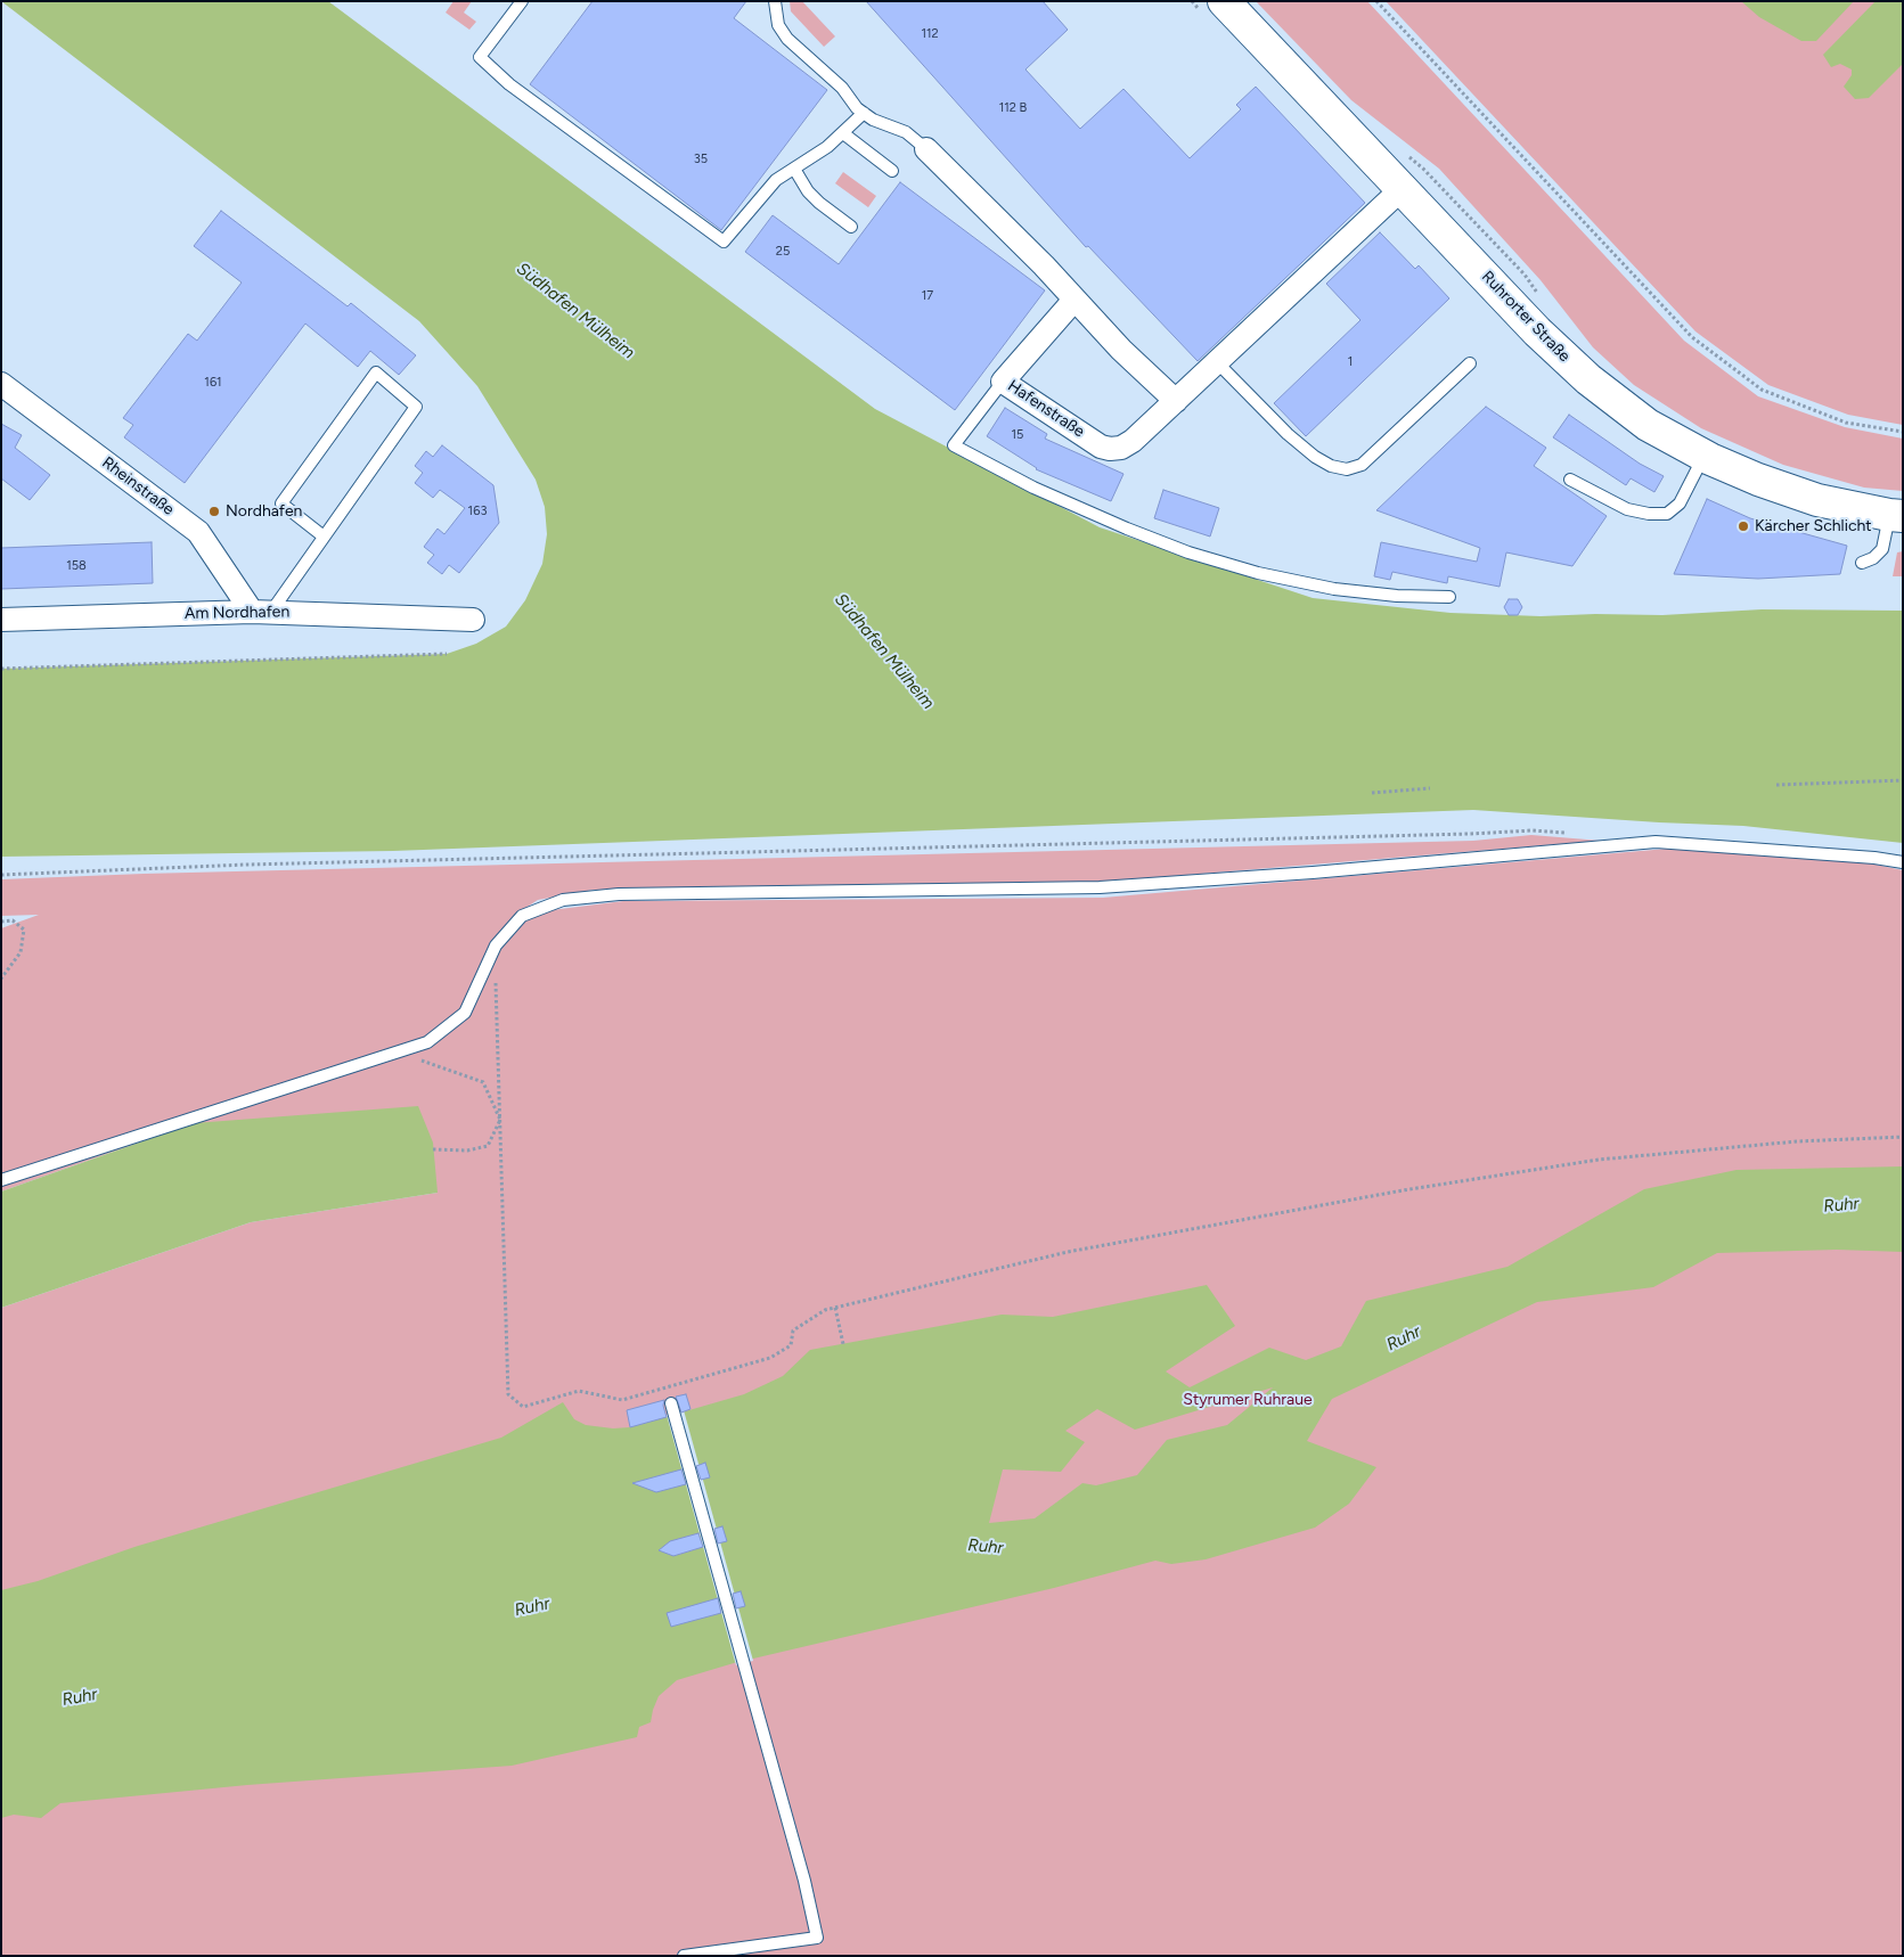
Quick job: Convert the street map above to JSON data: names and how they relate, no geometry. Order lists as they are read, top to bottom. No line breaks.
{"streets":{"main road":["Ruhrorter Straße"],"street":["Hafenstraße","Rheinstraße","Am Nordhafen"]},"crossings":[["Ruhrorter Straße","Hafenstraße"],["Rheinstraße","Am Nordhafen"]],"water":["Südhafen Mülheim","Ruhr"],"parks":["Styrumer Ruhraue"],"places":["Nordhafen","Kärcher Schlicht"],"house_numbers":["112","112 B","35","25","17","1","161","15","163","158"]}
